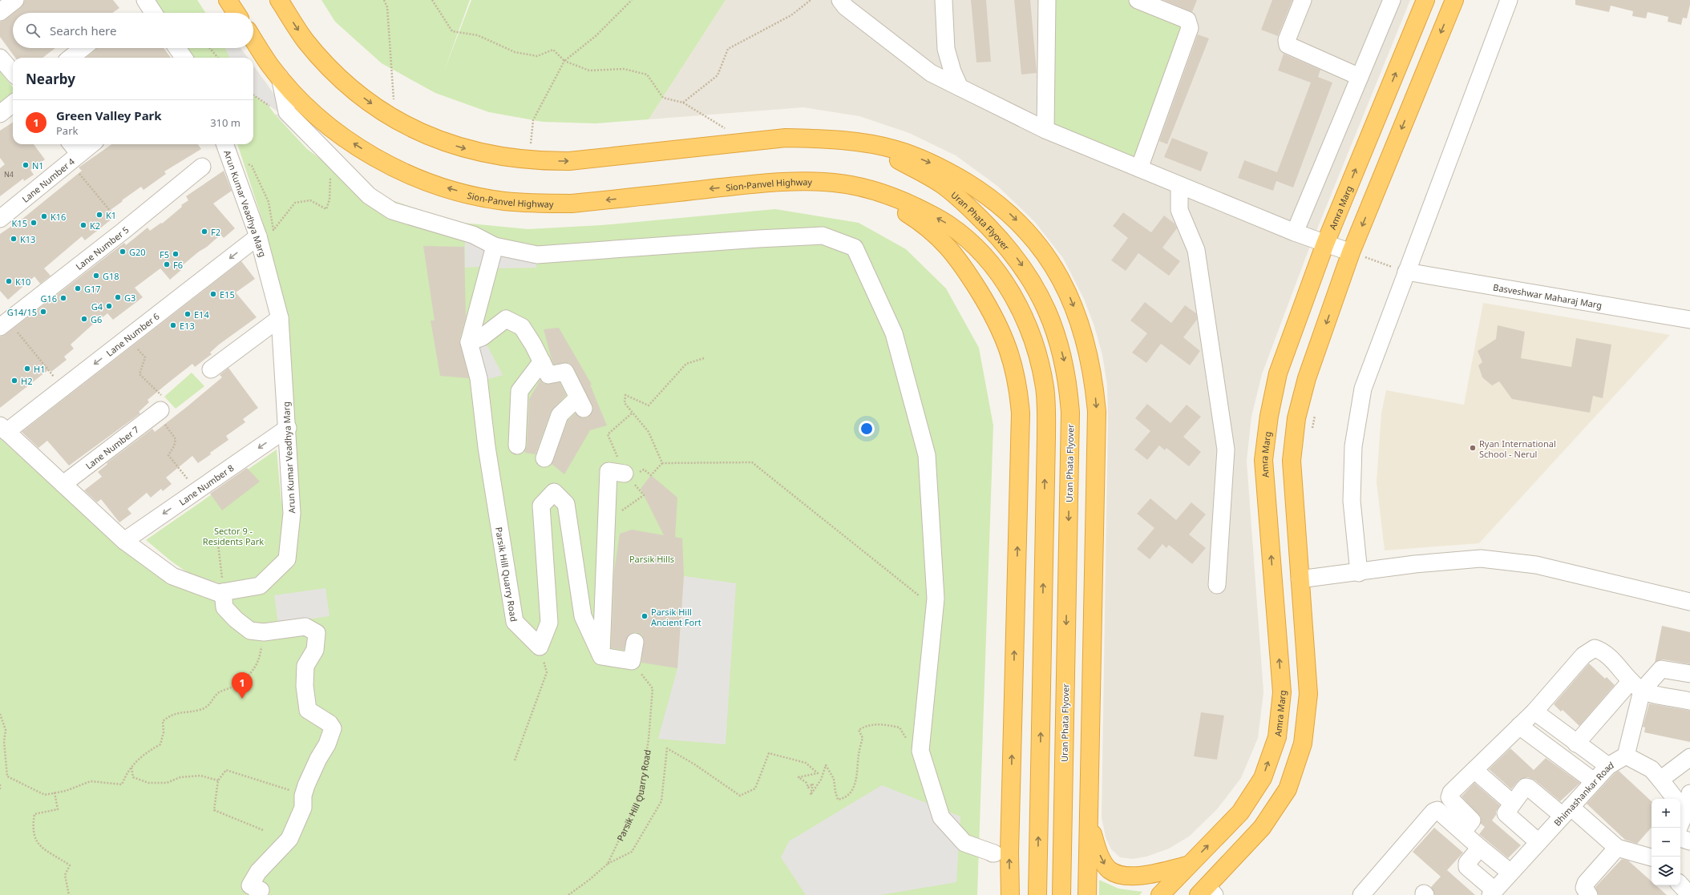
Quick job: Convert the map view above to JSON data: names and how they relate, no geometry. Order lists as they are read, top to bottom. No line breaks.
{"streets":{"highway":["Sion-Panvel Highway","Amra Marg","Uran Phata Flyover"],"street":["Lane Number 4","Arun Kumar Veadhya Marg","Lane Number 5","Basveshwar Maharaj Marg","Lane Number 6","Lane Number 7","Lane Number 8","Parsik Hill Quarry Road","Bhimashankar Road"]},"crossings":[["Arun Kumar Veadhya Marg","Lane Number 6"],["Arun Kumar Veadhya Marg","Lane Number 7"],["Arun Kumar Veadhya Marg","Lane Number 8"]],"one_way":["Lane Number 8"],"parks":["Sector 9 - Residents Park","Parsik Hills"],"places":["N1","K1","K16","K15","K2","F2","K13","G20","F5","F6","G18","K10","G17","E15","G3","G16","G4","G14/15","E14","G6","E13","H1","H2","Ryan International School - Nerul","Parsik Hill Ancient Fort"],"house_numbers":["N4"],"page":{"search":"Search here","heading":"Nearby","list":[{"mark":"1","name":"Green Valley Park","note":"Park","value":"310 m"}],"pins":"1","map_buttons":["+","−"]}}
